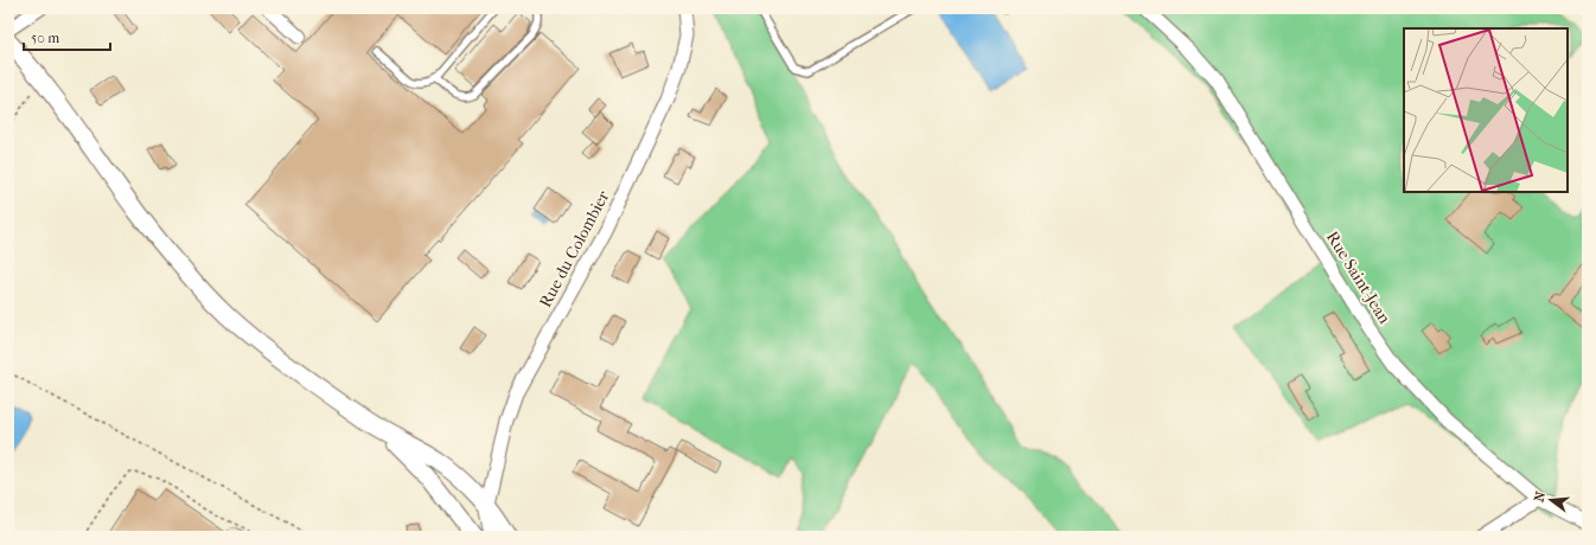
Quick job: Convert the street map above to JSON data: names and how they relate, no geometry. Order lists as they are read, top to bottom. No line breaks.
{"streets":{"street":["Rue du Colombier","Rue Saint-Jean"]},"scale_bar":"50 m","north":"left"}
